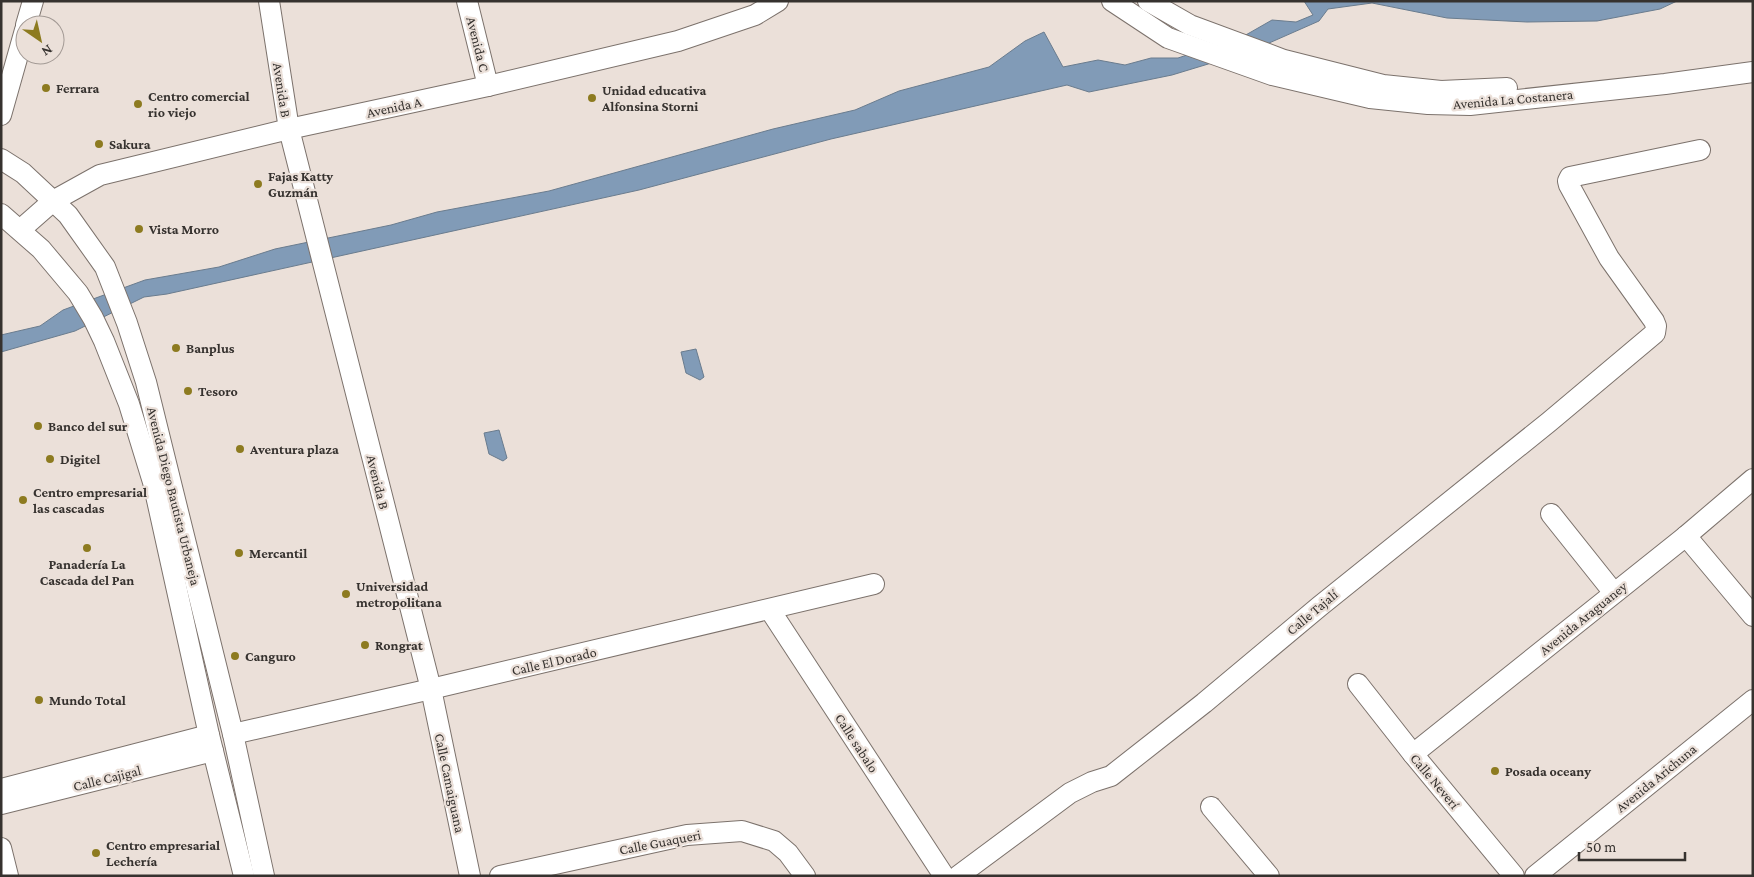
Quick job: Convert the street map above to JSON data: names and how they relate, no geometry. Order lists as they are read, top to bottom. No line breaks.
{"streets":{"street":["Avenida C","Avenida B","Avenida La Costanera","Avenida A","Avenida Diego Bautista Urbaneja","Calle Tajalí","Avenida Araguaney","Calle El Dorado","Calle sabalo","Calle Cajigal","Avenida Arichuna","Calle Neverí","Calle Camaiguana","Calle Guaqueri"]},"crossings":[["Avenida C","Avenida A"],["Avenida B","Avenida A"],["Avenida B","Calle El Dorado"],["Avenida B","Calle Camaiguana"],["Avenida A","Avenida Diego Bautista Urbaneja"],["Avenida Diego Bautista Urbaneja","Calle El Dorado"],["Avenida Diego Bautista Urbaneja","Calle Cajigal"],["Avenida Araguaney","Calle Neverí"],["Calle El Dorado","Calle sabalo"],["Calle El Dorado","Calle Camaiguana"]],"places":["Ferrara","Unidad educativa Alfonsina Storni","Centro comercial rio viejo","Sakura","Fajas Katty Guzmán","Vista Morro","Banplus","Tesoro","Banco del sur","Aventura plaza","Digitel","Centro empresarial las cascadas","Panadería La Cascada del Pan","Mercantil","Universidad metropolitana","Rongrat","Canguro","Mundo Total","Posada oceany","Centro empresarial Lechería"],"scale_bar":"50 m","north":"bottom right"}
